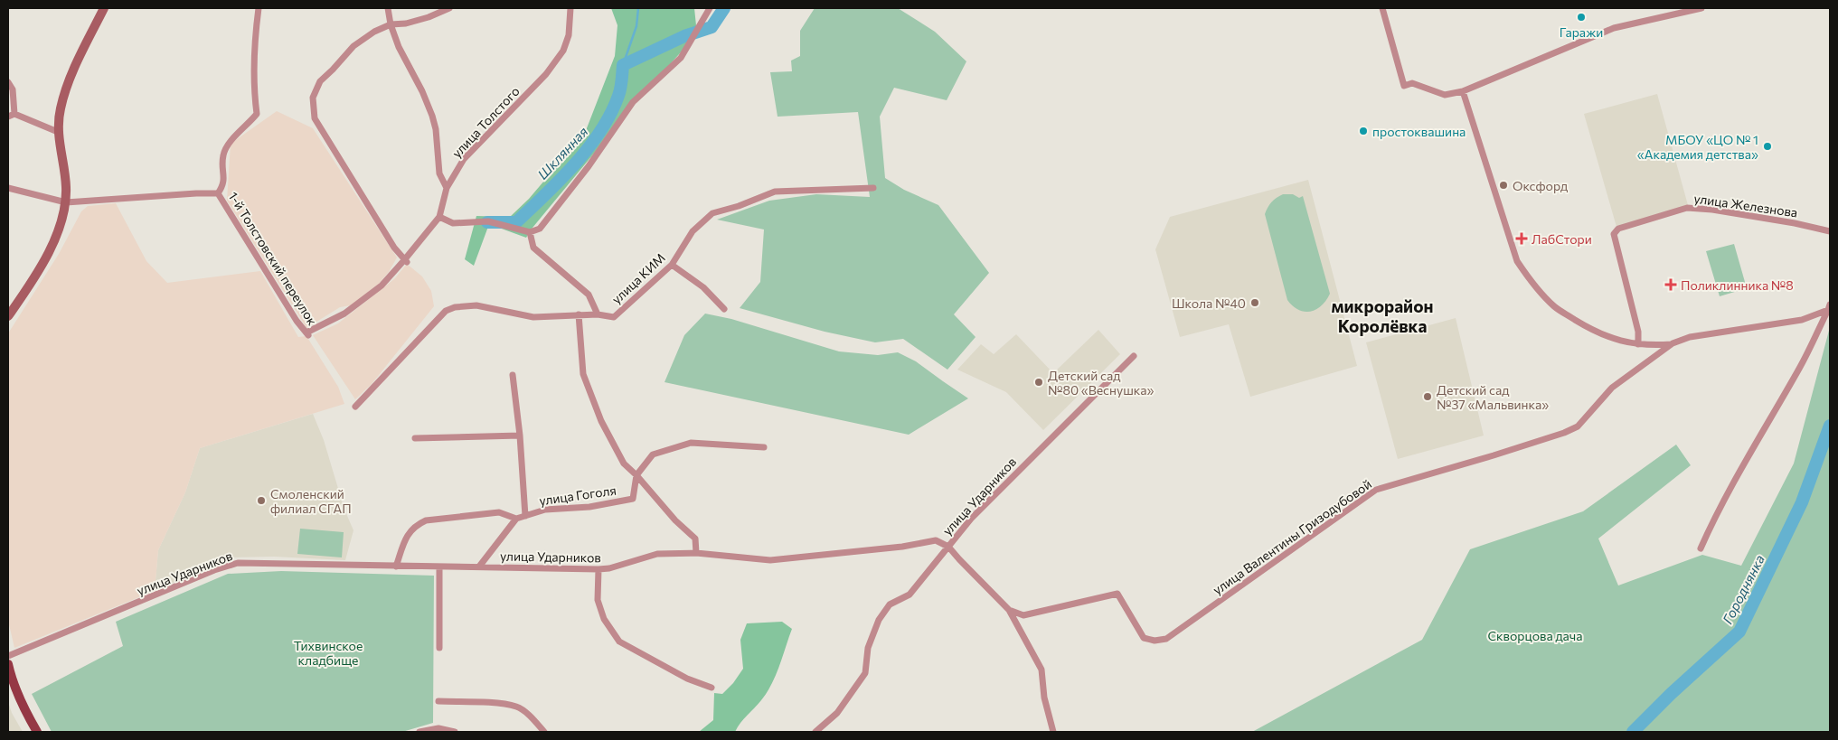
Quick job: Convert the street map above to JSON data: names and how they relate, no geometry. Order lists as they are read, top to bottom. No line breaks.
{"streets":{"street":["улица Толстого","улица Железнова","1-й Толстовский переулок","улица КИМ","улица Гоголя","улица Ударников","улица Валентины Гризодубовой"]},"crossings":[["улица Толстого","1-й Толстовский переулок"]],"districts":["микрорайон Королёвка"],"water":["Шклянная","Городнянка"],"parks":["Скворцова дача","Тихвинское кладбище"],"places":{"other":["Гаражи","простоквашина","МБОУ «ЦО № 1 «Академия детства»","Оксфорд","Школа №40","Детский сад №80 «Веснушка»","Детский сад №37 «Мальвинка»","Смоленский филиал СГАП"],"health":["ЛабСтори","Поликлинника №8"]}}
